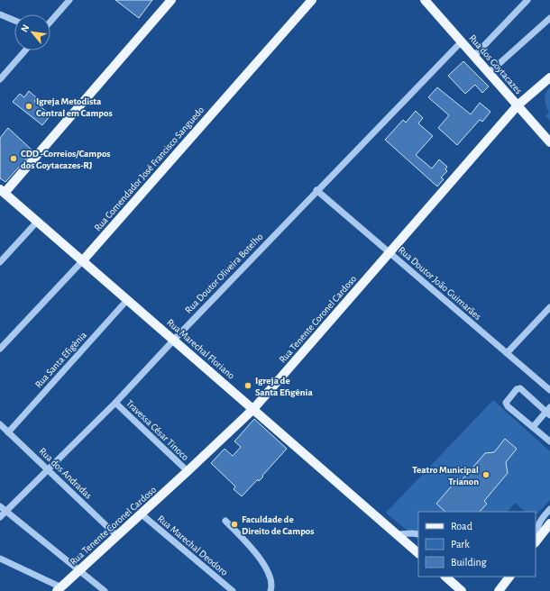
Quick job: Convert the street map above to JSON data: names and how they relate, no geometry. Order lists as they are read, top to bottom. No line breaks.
{"streets":{"main road":["Rua dos Goytacazes","Rua Comendador José Francisco Sanguedo","Rua Tenente Coronel Cardoso","Rua Marechal Floriano"],"street":["Rua Doutor Oliveira Botelho","Rua Doutor João Guimarães","Rua Santa Efigênia","Travessa César Tinoco","Rua dos Andradas","Rua Marechal Deodoro"]},"crossings":[["Rua dos Goytacazes","Rua Doutor Oliveira Botelho"],["Rua dos Goytacazes","Rua Tenente Coronel Cardoso"],["Rua Comendador José Francisco Sanguedo","Rua Marechal Floriano"],["Rua Doutor Oliveira Botelho","Rua Doutor João Guimarães"],["Rua Doutor Oliveira Botelho","Rua Marechal Floriano"],["Rua Doutor Oliveira Botelho","Travessa César Tinoco"],["Rua Doutor Oliveira Botelho","Rua dos Andradas"],["Rua Doutor João Guimarães","Rua Tenente Coronel Cardoso"],["Rua Tenente Coronel Cardoso","Rua Marechal Floriano"],["Rua Tenente Coronel Cardoso","Travessa César Tinoco"],["Rua Tenente Coronel Cardoso","Rua dos Andradas"],["Rua Tenente Coronel Cardoso","Rua Marechal Deodoro"],["Rua Marechal Floriano","Rua Santa Efigênia"],["Rua Santa Efigênia","Rua dos Andradas"]],"places":["Igreja Metodista Central em Campos","CDD -Correios/Campos dos Goytacazes-RJ","Igreja de Santa Efigênia","Teatro Municipal Trianon","Faculdade de Direito de Campos"],"legend":["Road","Park","Building"],"north":"top left"}
